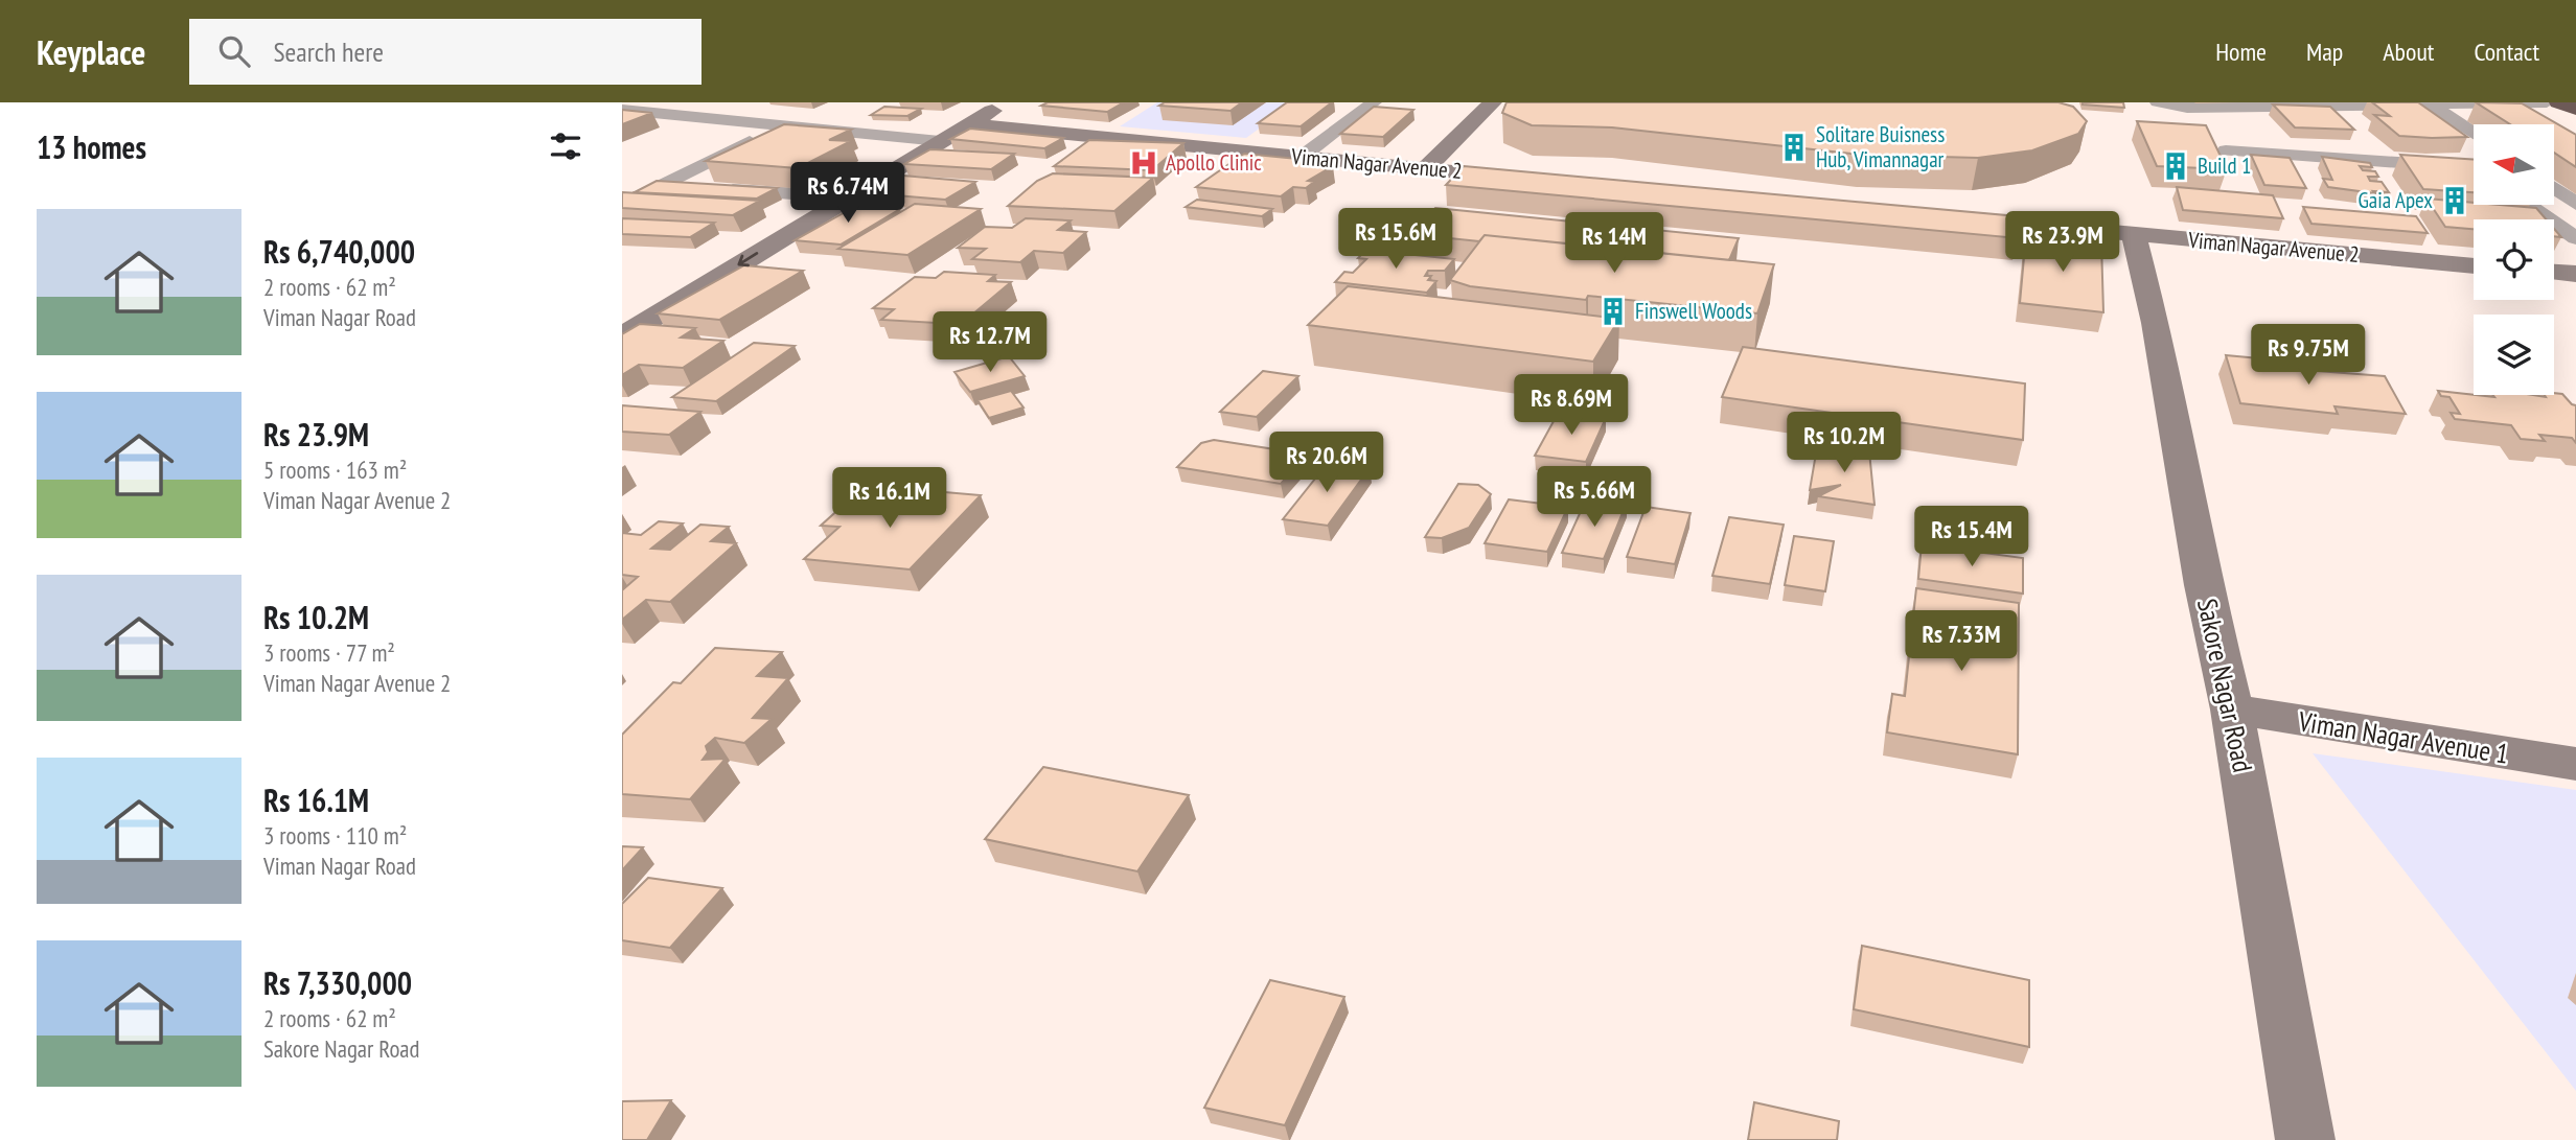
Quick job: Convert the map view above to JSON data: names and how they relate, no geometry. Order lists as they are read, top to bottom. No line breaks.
{"streets":{"street":["Viman Nagar Avenue 2","Sakore Nagar Road","Viman Nagar Avenue 1"]},"crossings":[["Viman Nagar Avenue 2","Sakore Nagar Road"],["Sakore Nagar Road","Viman Nagar Avenue 1"]],"places":{"building":["Solitare Buisness Hub, Vimannagar","Build 1","Gaia Apex","Finswell Woods"],"hospital":["Apollo Clinic"]},"north":"left","page":{"header":"Keyplace","search":"Search here","nav":["Home","Map","About","Contact"],"heading":"13 homes","price":["Rs 6.74M","Rs 15.6M","Rs 23.9M","Rs 14M","Rs 12.7M","Rs 9.75M","Rs 8.69M","Rs 10.2M","Rs 20.6M","Rs 5.66M","Rs 16.1M","Rs 15.4M","Rs 7.33M"],"list":[{"name":"Rs 6,740,000","note":"2 rooms · 62 m² · Viman Nagar Road"},{"name":"Rs 23.9M","note":"5 rooms · 163 m² · Viman Nagar Avenue 2"},{"name":"Rs 10.2M","note":"3 rooms · 77 m² · Viman Nagar Avenue 2"},{"name":"Rs 16.1M","note":"3 rooms · 110 m² · Viman Nagar Road"},{"name":"Rs 7,330,000","note":"2 rooms · 62 m² · Sakore Nagar Road"}]}}
